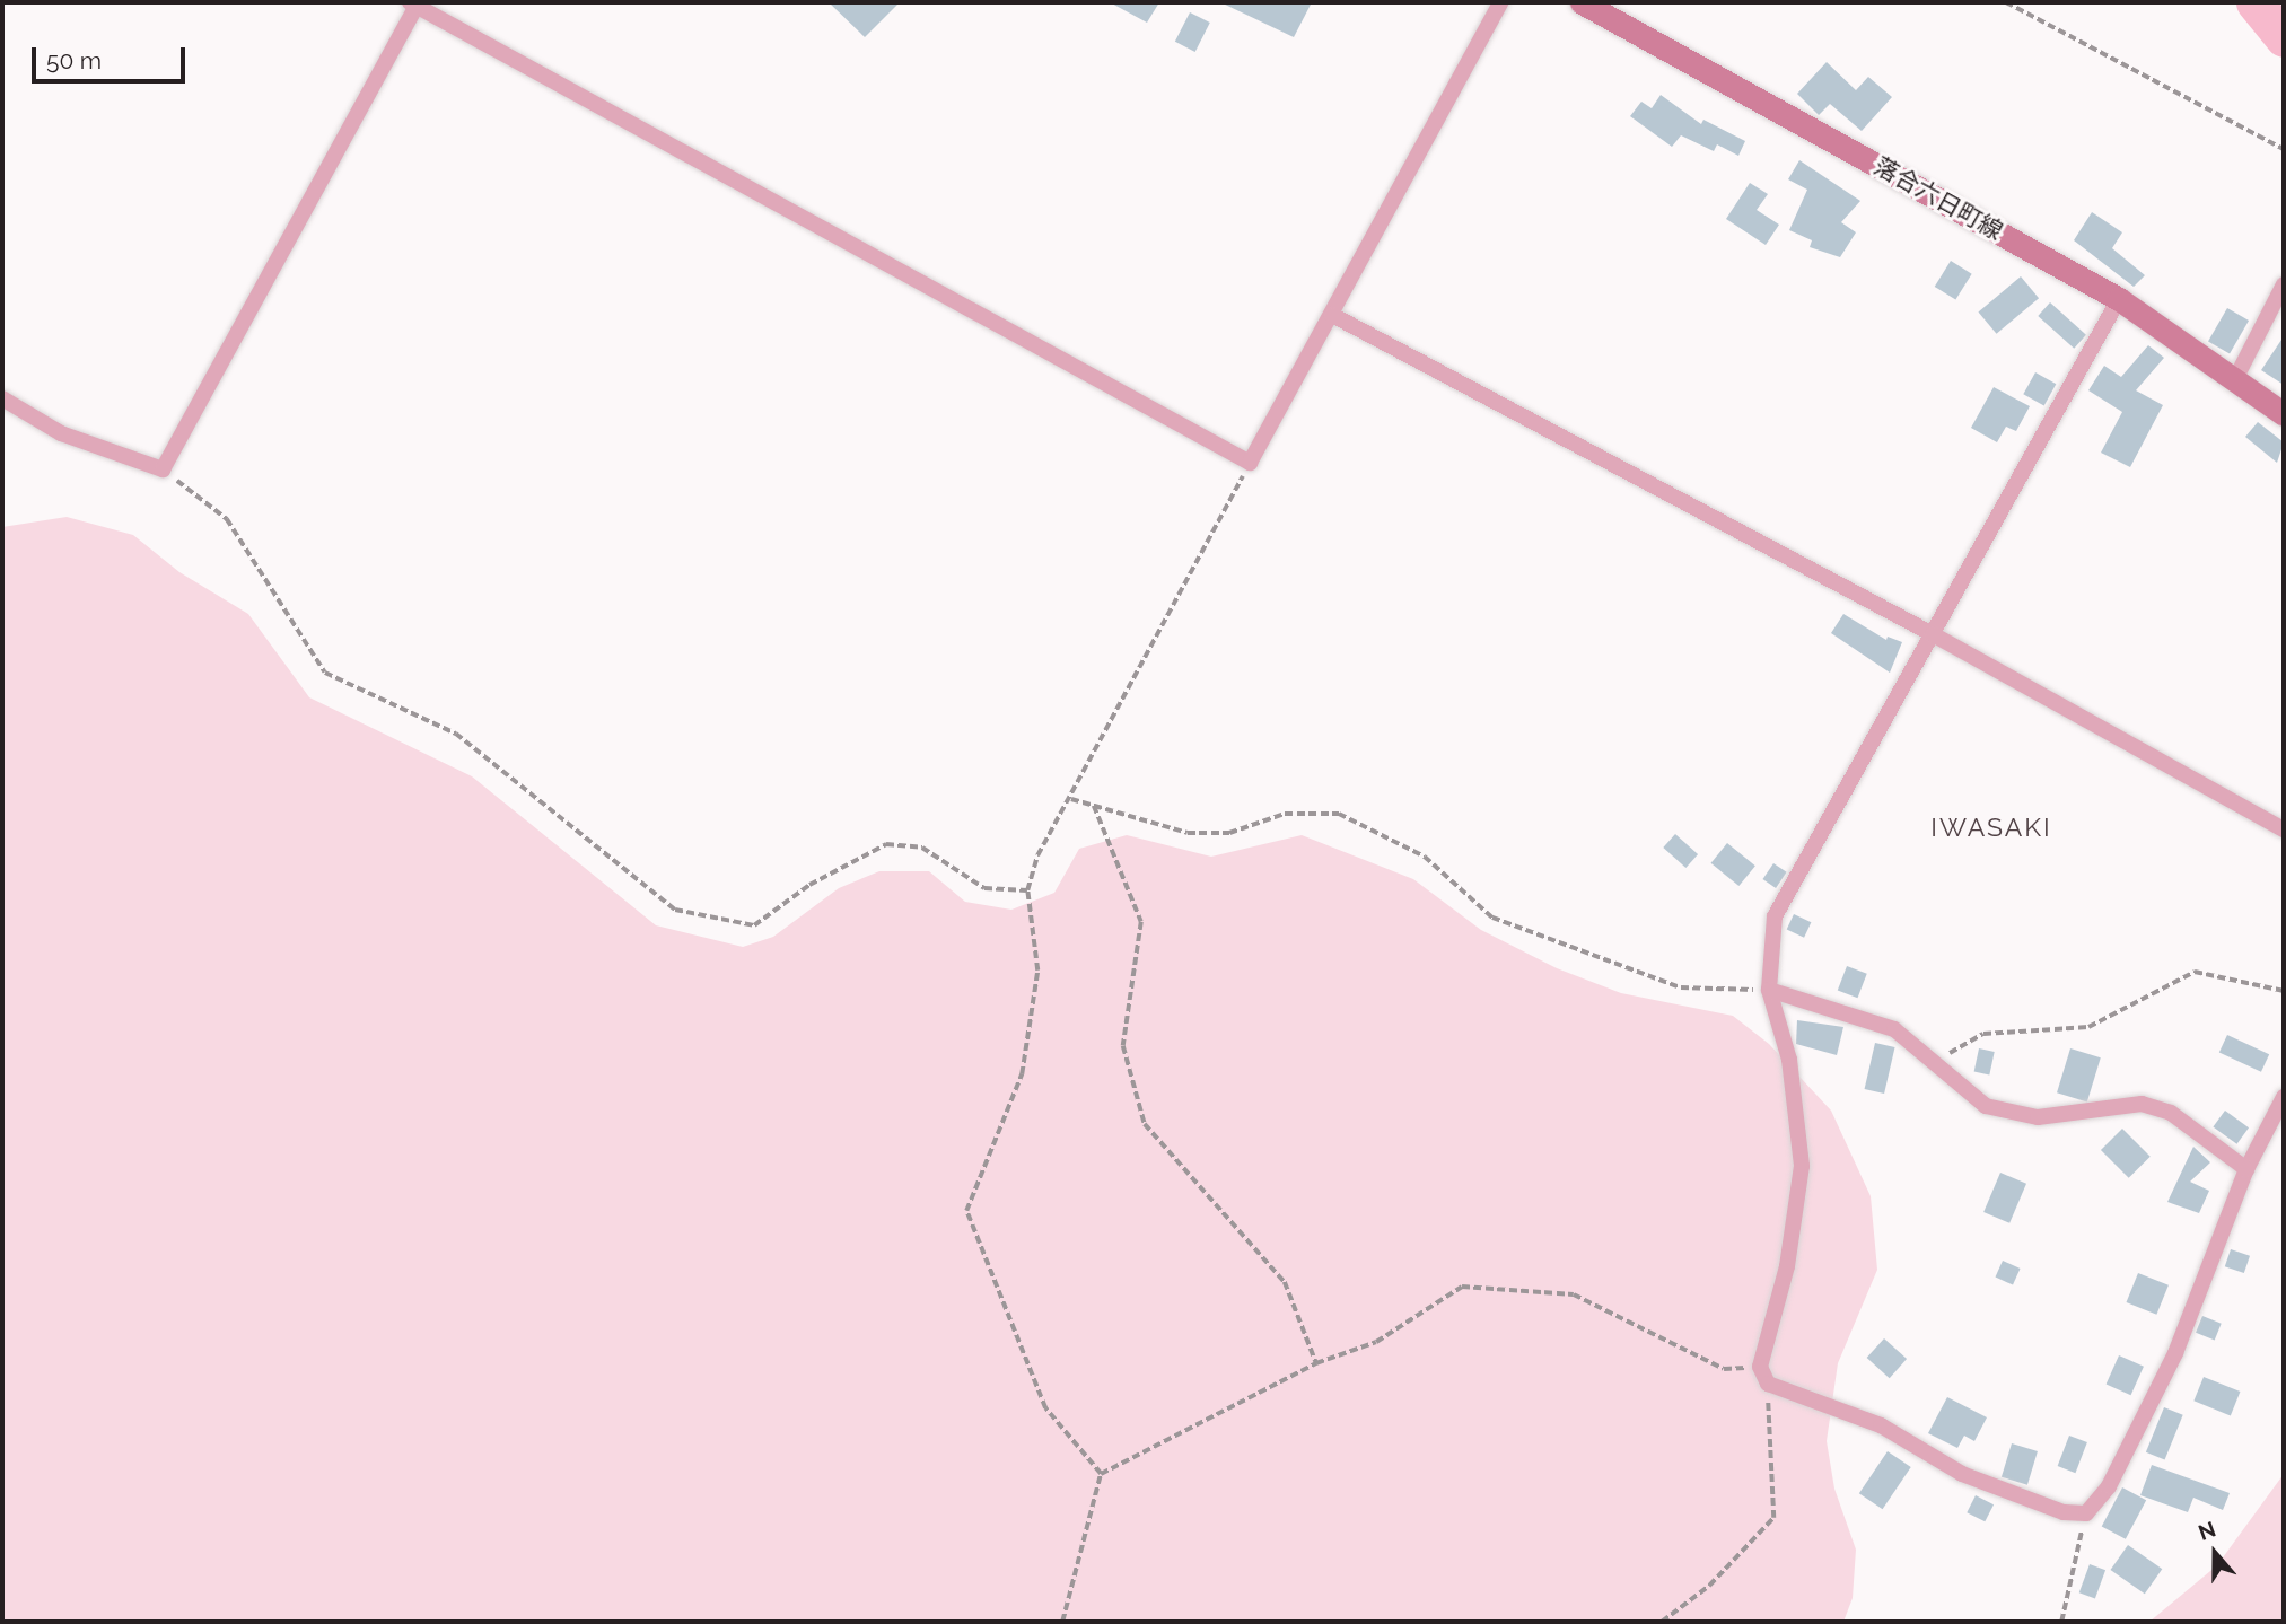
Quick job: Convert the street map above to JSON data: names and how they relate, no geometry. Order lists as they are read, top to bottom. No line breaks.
{"streets":{"main road":["落合六日町線"]},"districts":["IWASAKI"],"scale_bar":"50 m","north":"top"}
